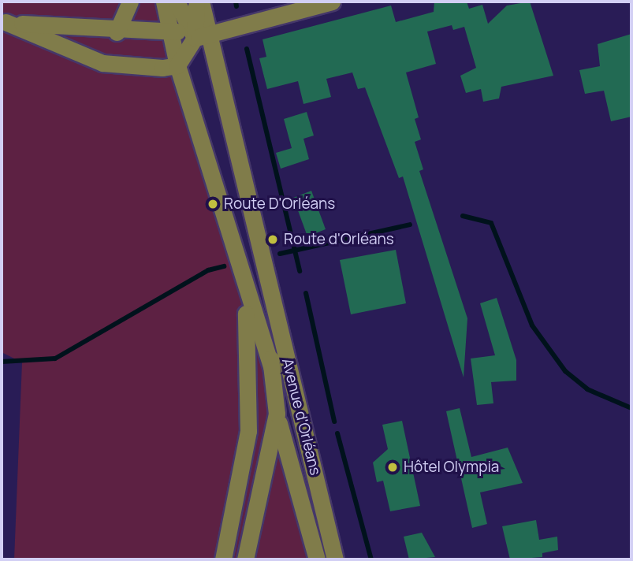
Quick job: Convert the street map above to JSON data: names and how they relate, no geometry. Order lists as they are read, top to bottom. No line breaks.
{"streets":{"main road":["Avenue d'Orléans"]},"places":["Route D'Orléans","Route d'Orléans","Hôtel Olympia"]}
